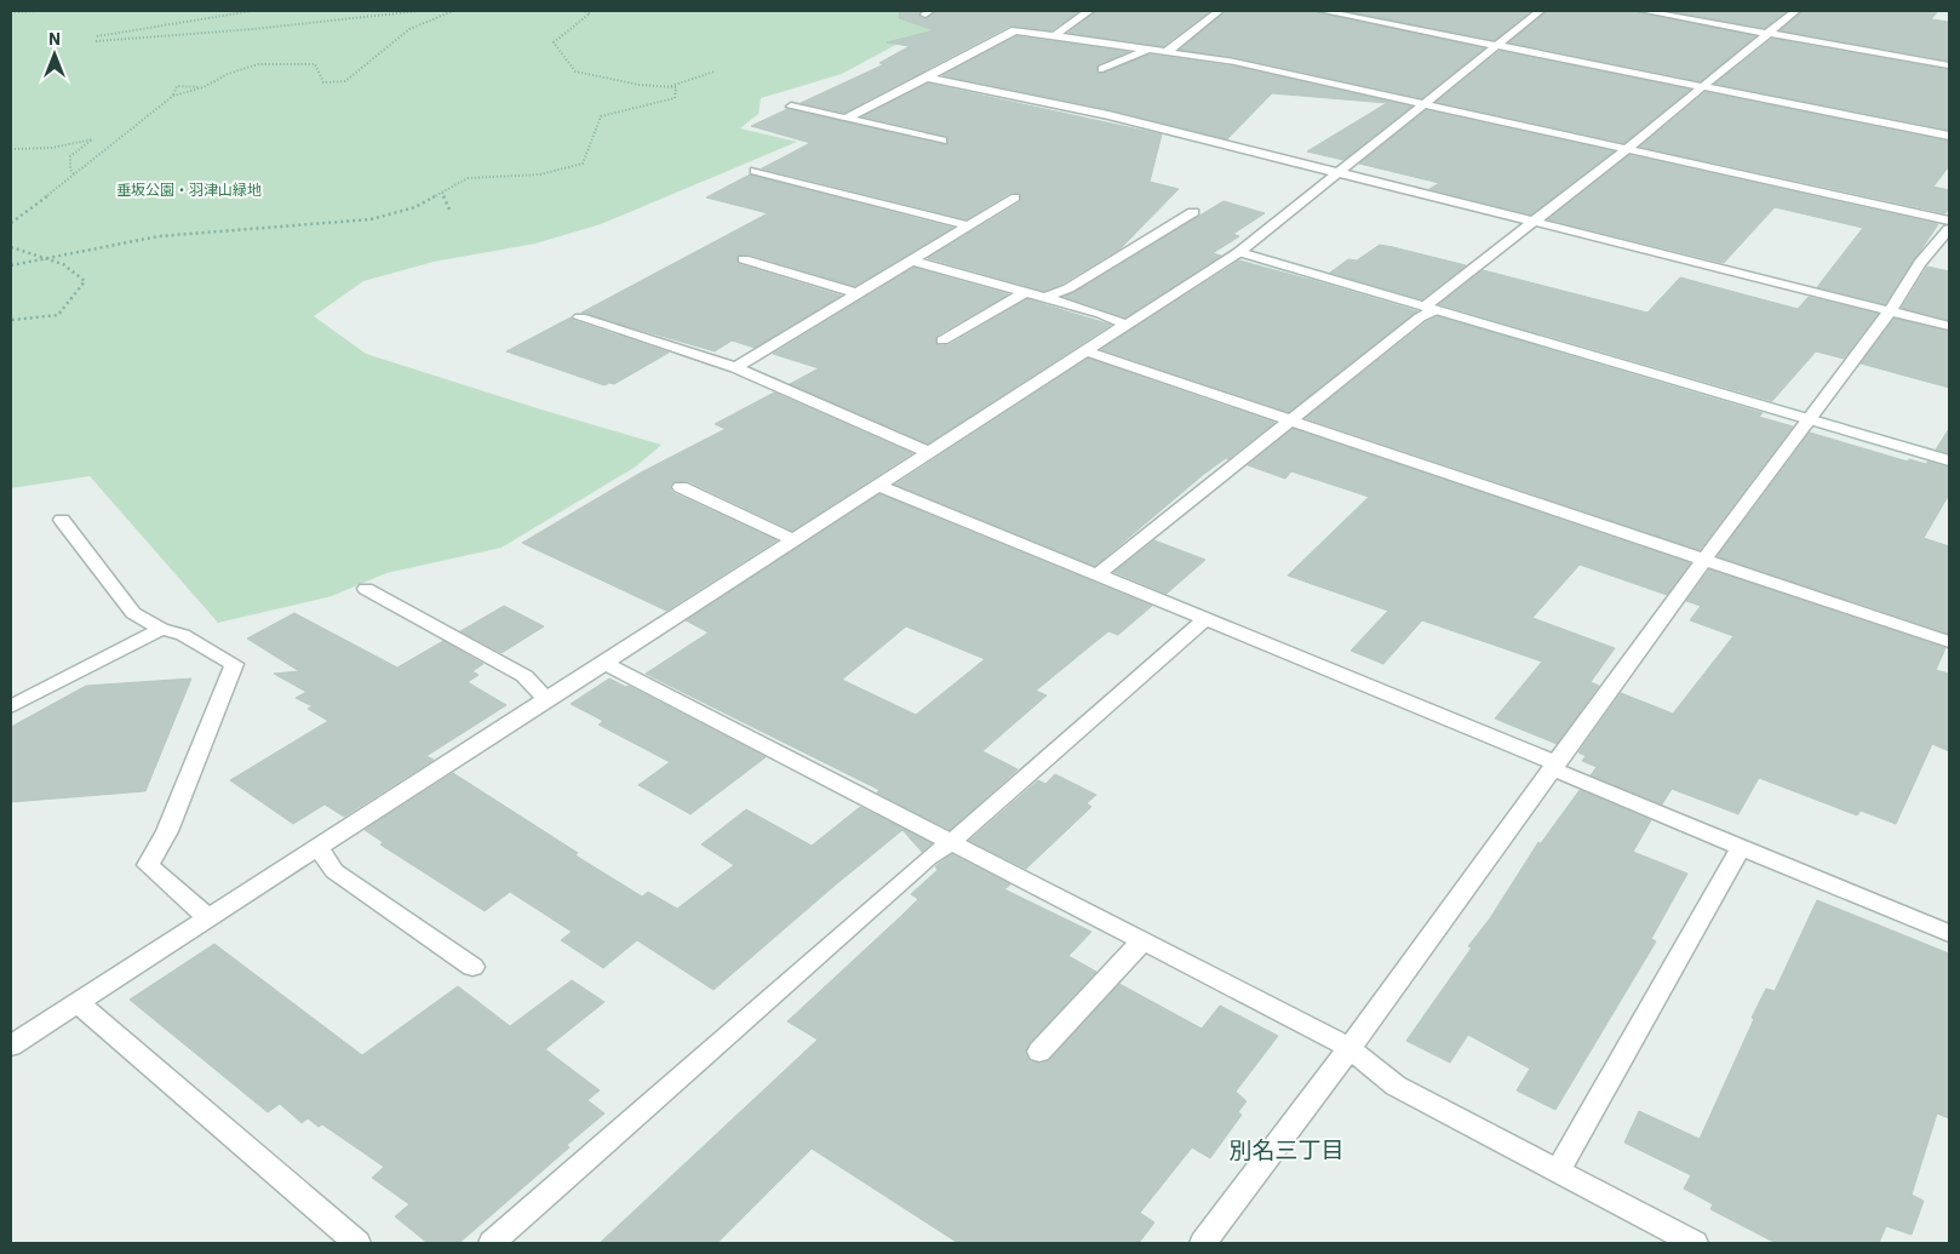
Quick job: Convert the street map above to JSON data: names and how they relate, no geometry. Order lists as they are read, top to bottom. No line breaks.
{"districts":["別名三丁目"],"parks":["垂坂公園・羽津山緑地"],"north":"top"}
